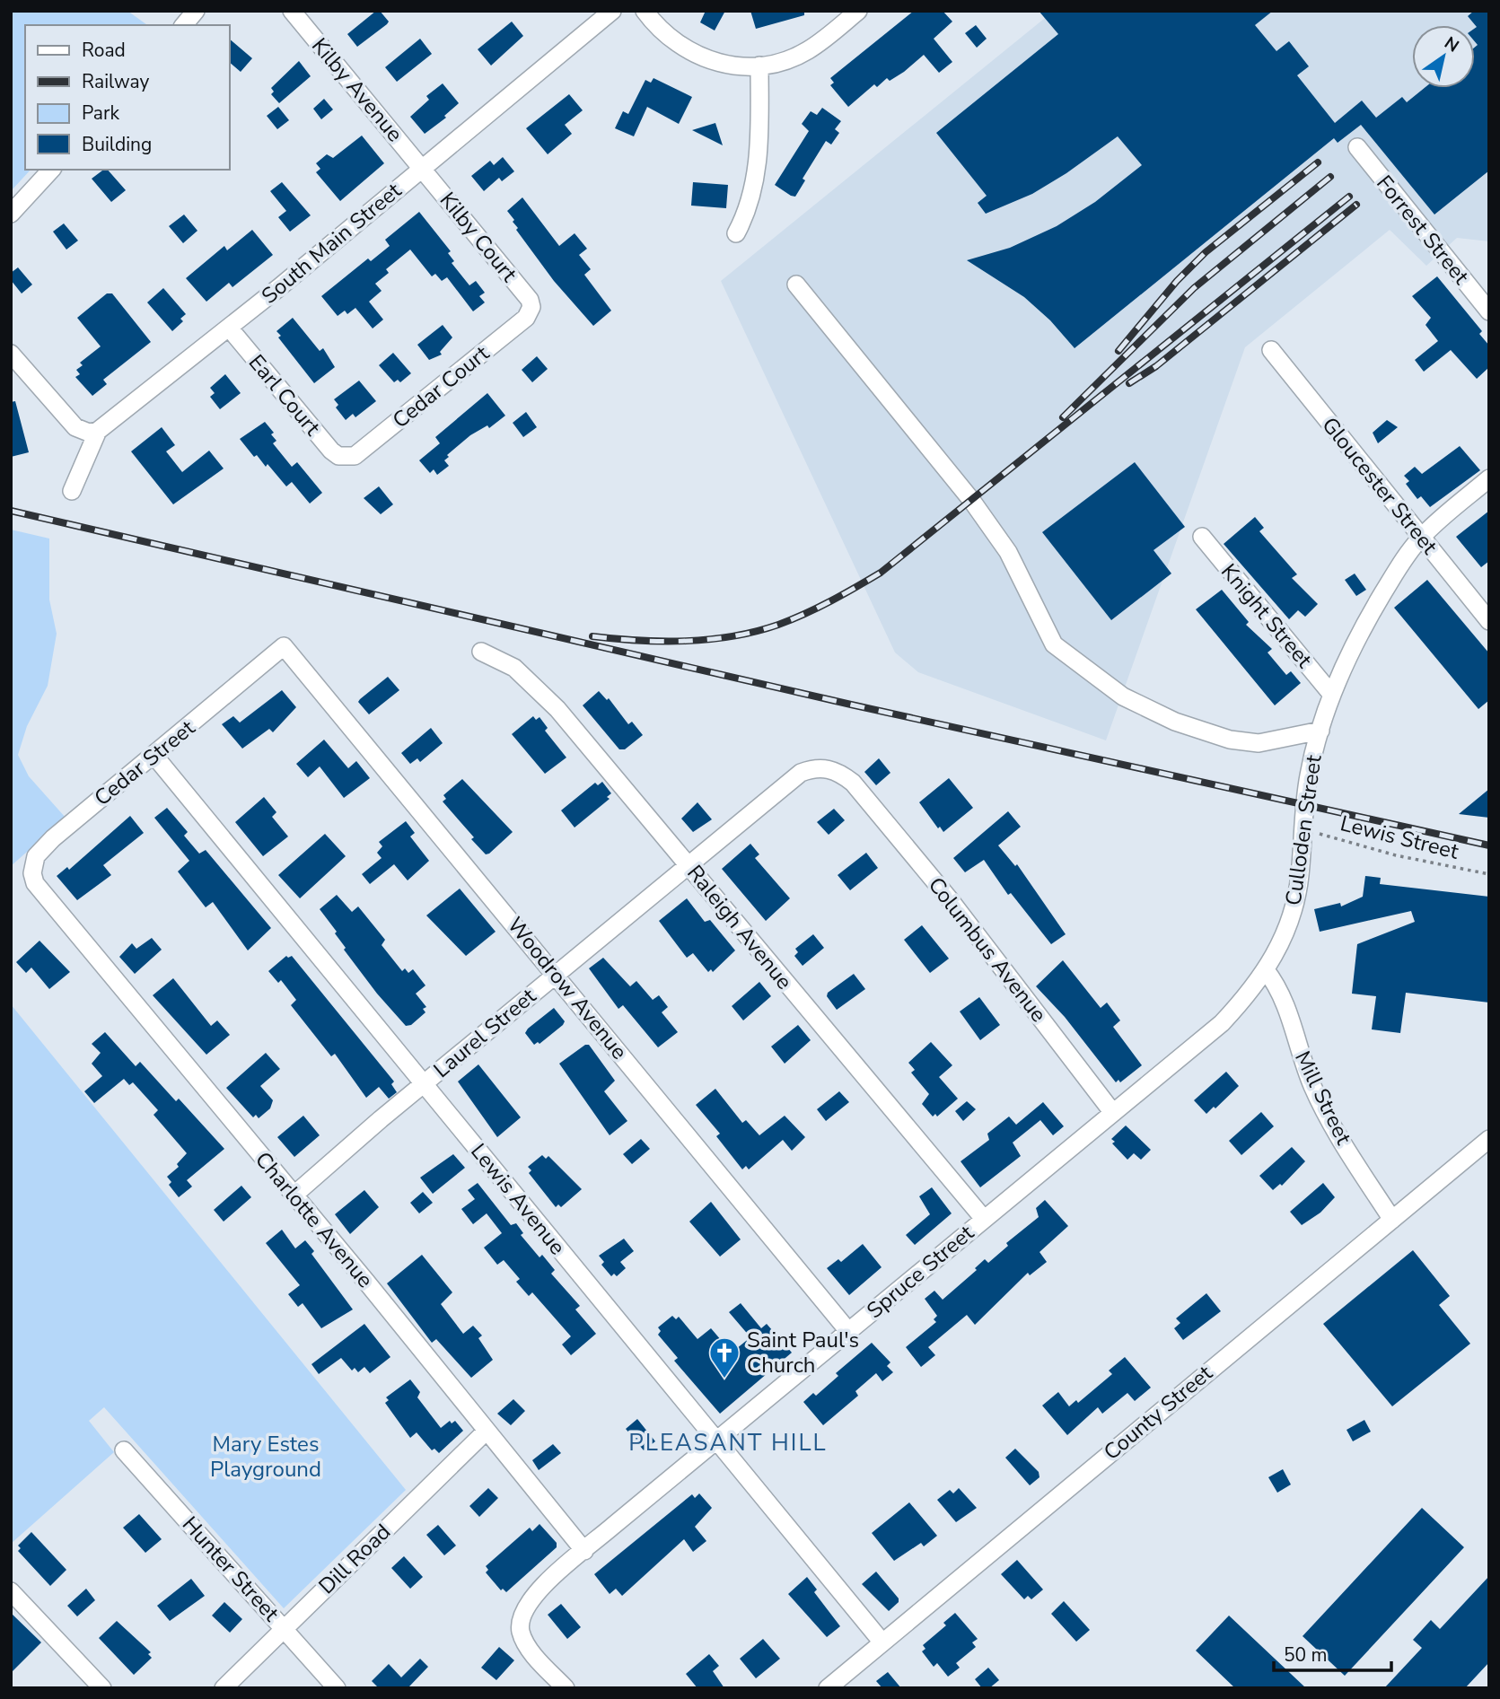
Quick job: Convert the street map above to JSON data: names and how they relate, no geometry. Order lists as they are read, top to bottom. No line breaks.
{"streets":{"street":["Kilby Avenue","Forrest Street","Kilby Court","South Main Street","Cedar Court","Earl Court","Gloucester Street","Knight Street","Cedar Street","Culloden Street","Raleigh Avenue","Columbus Avenue","Woodrow Avenue","Laurel Street","Mill Street","Lewis Avenue","Charlotte Avenue","Spruce Street","County Street","Dill Road","Hunter Street"],"path":["Lewis Street"]},"crossings":[["Kilby Avenue","Kilby Court"],["Kilby Avenue","South Main Street"],["Kilby Court","South Main Street"],["Kilby Court","Cedar Court"],["South Main Street","Earl Court"],["Cedar Court","Earl Court"],["Gloucester Street","Culloden Street"],["Knight Street","Culloden Street"],["Cedar Street","Woodrow Avenue"],["Cedar Street","Lewis Avenue"],["Cedar Street","Charlotte Avenue"],["Culloden Street","Lewis Street"],["Culloden Street","Mill Street"],["Culloden Street","Spruce Street"],["Raleigh Avenue","Laurel Street"],["Raleigh Avenue","Spruce Street"],["Columbus Avenue","Laurel Street"],["Columbus Avenue","Spruce Street"],["Woodrow Avenue","Laurel Street"],["Woodrow Avenue","Spruce Street"],["Laurel Street","Lewis Avenue"],["Laurel Street","Charlotte Avenue"],["Mill Street","Spruce Street"],["Mill Street","County Street"],["Lewis Avenue","Spruce Street"],["Lewis Avenue","County Street"],["Charlotte Avenue","Spruce Street"],["Charlotte Avenue","Dill Road"],["Dill Road","Hunter Street"]],"districts":["PLEASANT HILL"],"parks":["Mary Estes Playground"],"places":{"church":["Saint Paul's Church"]},"legend":["Road","Railway","Park","Building"],"scale_bar":"50 m","north":"top right"}
